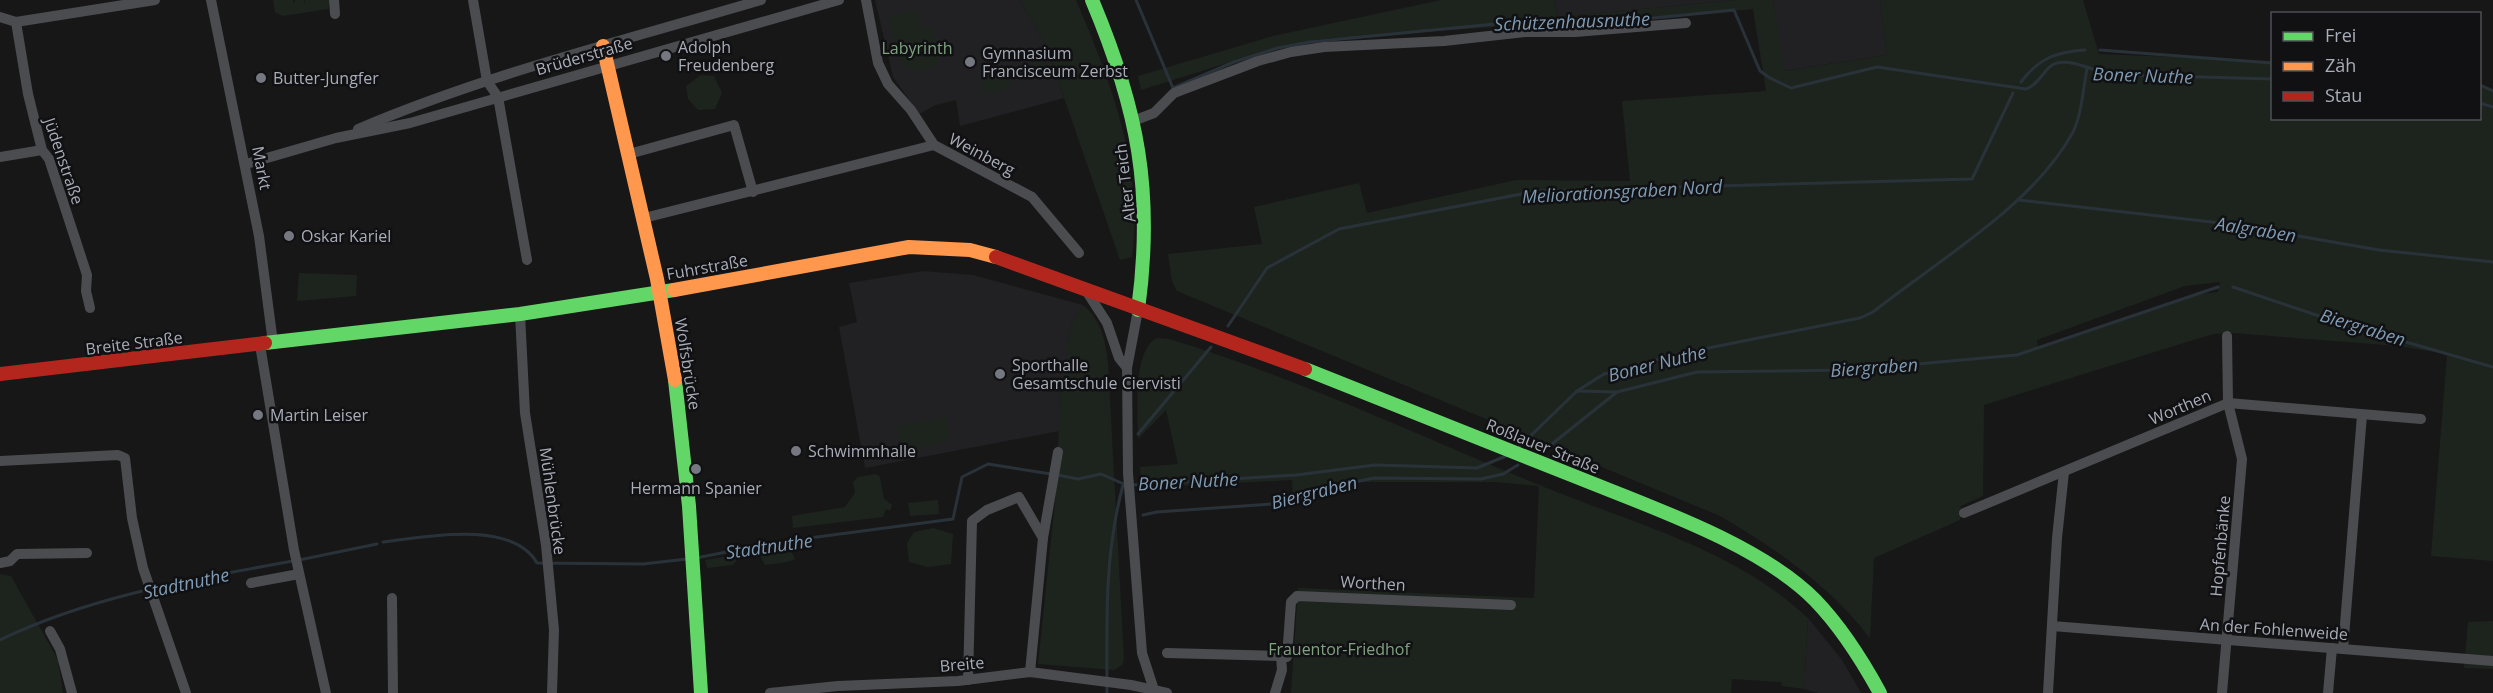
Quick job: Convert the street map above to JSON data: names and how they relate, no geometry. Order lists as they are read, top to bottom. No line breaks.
{"streets":{"main road":["Alter Teich","Fuhrstraße","Breite Straße","Wolfsbrücke","Roßlauer Straße"],"street":["Brüderstraße","Weinberg","Jüdenstraße","Markt","Worthen","Mühlenbrücke","Hopfenbänke","An der Fohlenweide","Breite"]},"crossings":[["Brüderstraße","Markt"],["Brüderstraße","Wolfsbrücke"],["Markt","Fuhrstraße"],["Markt","Breite Straße"],["Alter Teich","Fuhrstraße"],["Alter Teich","Roßlauer Straße"],["Alter Teich","Breite"],["Fuhrstraße","Breite Straße"],["Fuhrstraße","Wolfsbrücke"],["Fuhrstraße","Roßlauer Straße"],["Fuhrstraße","Mühlenbrücke"],["Worthen","Hopfenbänke"],["Hopfenbänke","An der Fohlenweide"]],"water":["Schützenhausnuthe","Boner Nuthe","Meliorationsgraben Nord","Aalgraben","Biergraben","Stadtnuthe"],"parks":["Labyrinth","Frauentor-Friedhof"],"places":["Adolph Freudenberg","Gymnasium Francisceum Zerbst","Butter-Jungfer","Oskar Kariel","Sporthalle Gesamtschule Ciervisti","Martin Leiser","Schwimmhalle","Hermann Spanier"],"legend":["Frei","Zäh","Stau"]}
